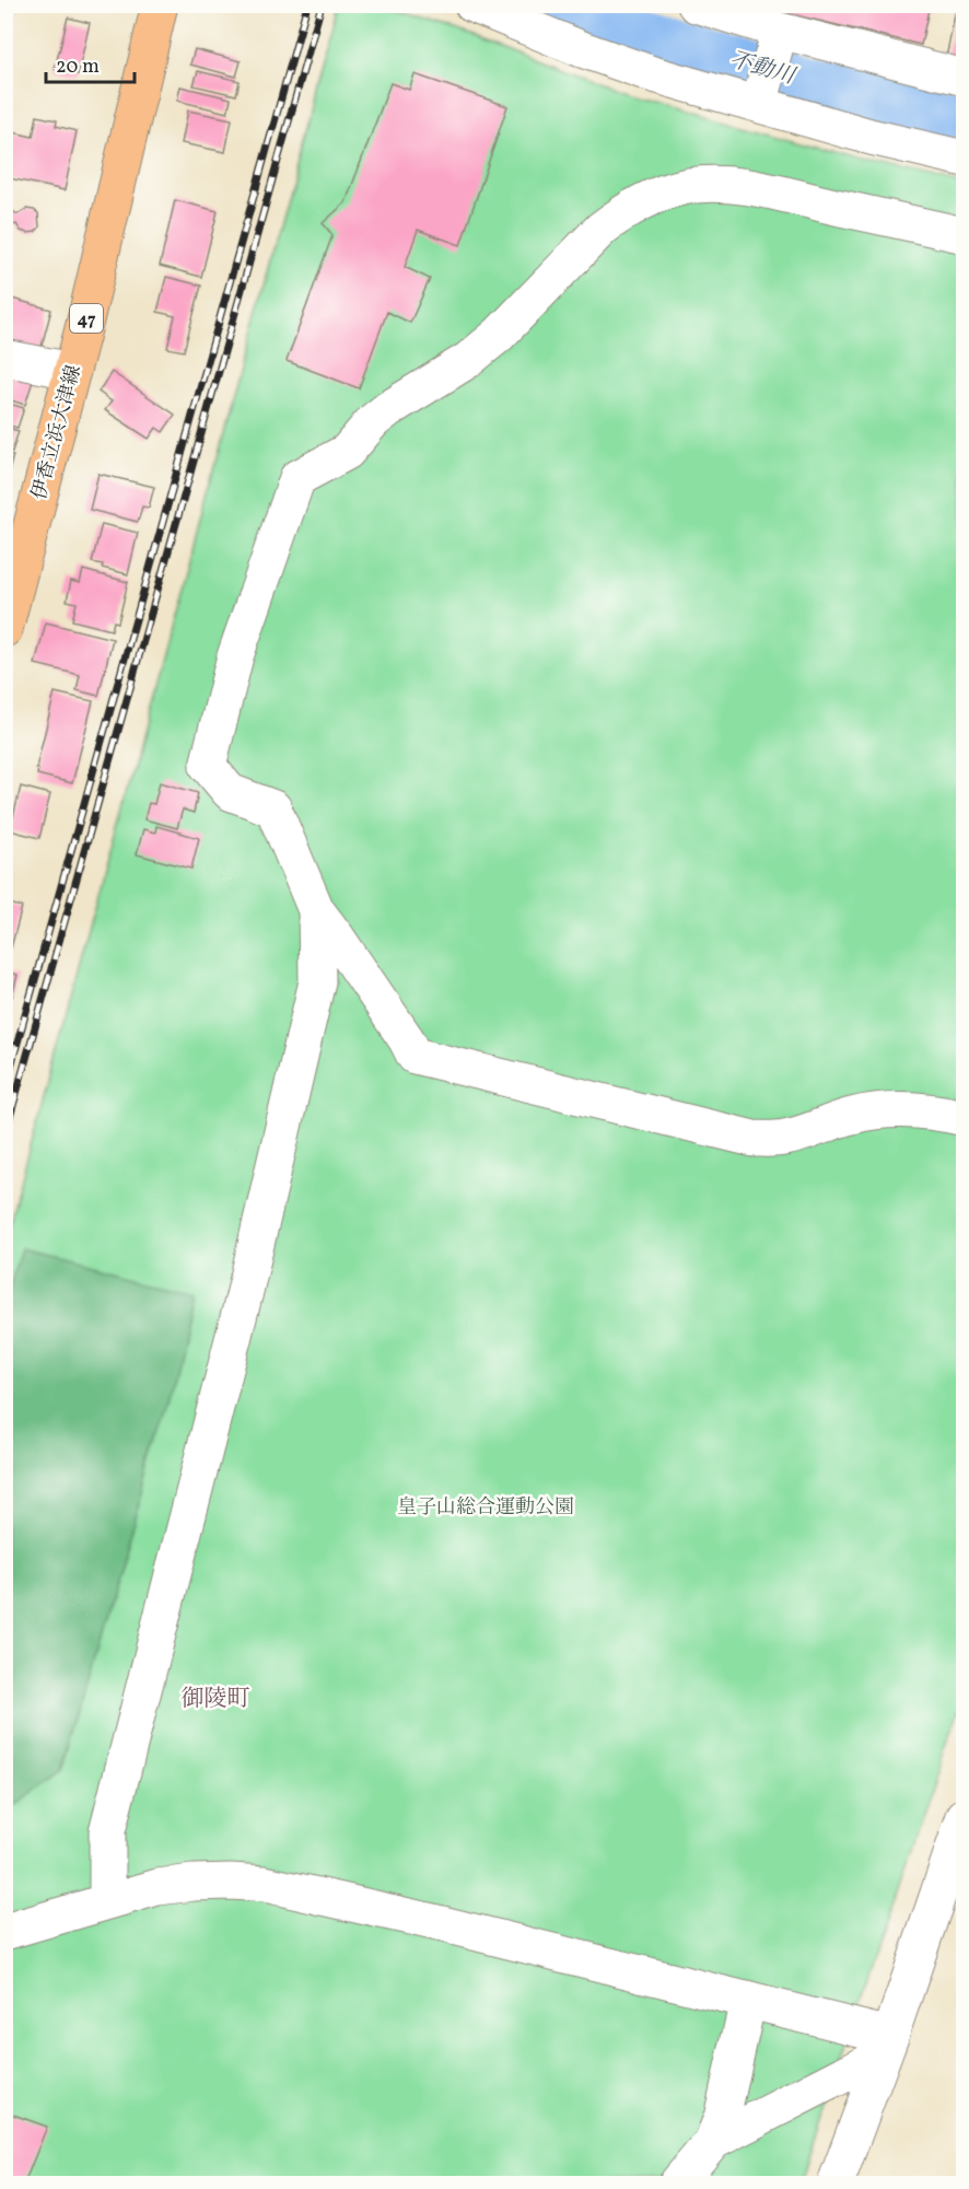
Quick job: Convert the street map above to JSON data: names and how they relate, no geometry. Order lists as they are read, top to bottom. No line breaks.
{"streets":{"main road":["47","伊香立浜大津線"]},"districts":["御陵町"],"water":["不動川"],"parks":["皇子山総合運動公園"],"scale_bar":"20 m"}
